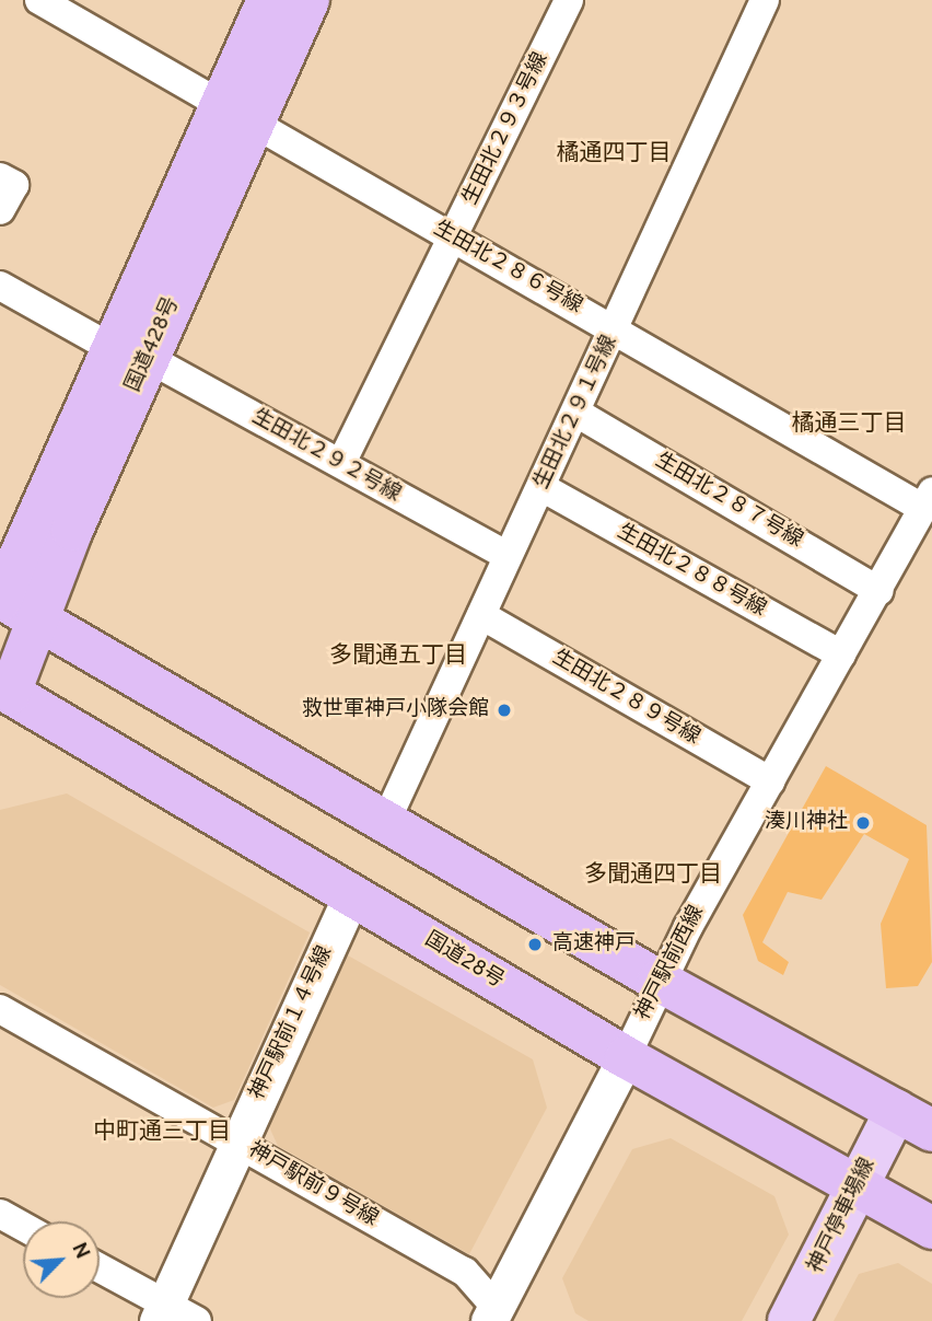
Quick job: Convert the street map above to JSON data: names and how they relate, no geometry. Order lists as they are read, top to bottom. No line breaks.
{"streets":{"highway":["国道428号","国道28号"],"main road":["神戸停車場線"],"street":["生田北２９３号線","生田北２８６号線","生田北２９１号線","生田北２９２号線","生田北２８７号線","生田北２８８号線","生田北２８９号線","神戸駅前西線","神戸駅前１４号線","神戸駅前９号線"]},"crossings":[["生田北２９３号線","生田北２８６号線"],["生田北２９３号線","生田北２９２号線"],["生田北２８６号線","国道428号"],["生田北２８６号線","生田北２９１号線"],["生田北２８６号線","神戸駅前西線"],["国道428号","生田北２９２号線"],["国道428号","国道28号"],["生田北２９１号線","生田北２９２号線"],["生田北２９１号線","生田北２８７号線"],["生田北２９１号線","生田北２８８号線"],["生田北２９１号線","生田北２８９号線"],["生田北２８７号線","神戸駅前西線"],["生田北２８８号線","神戸駅前西線"],["生田北２８９号線","神戸駅前西線"],["国道28号","神戸駅前西線"],["国道28号","神戸駅前１４号線"],["国道28号","神戸停車場線"],["神戸駅前西線","神戸駅前９号線"],["神戸駅前１４号線","神戸駅前９号線"]],"districts":["橘通四丁目","橘通三丁目","多聞通五丁目","多聞通四丁目","中町通三丁目"],"places":["救世軍神戸小隊会館","湊川神社","高速神戸"],"north":"top right"}
